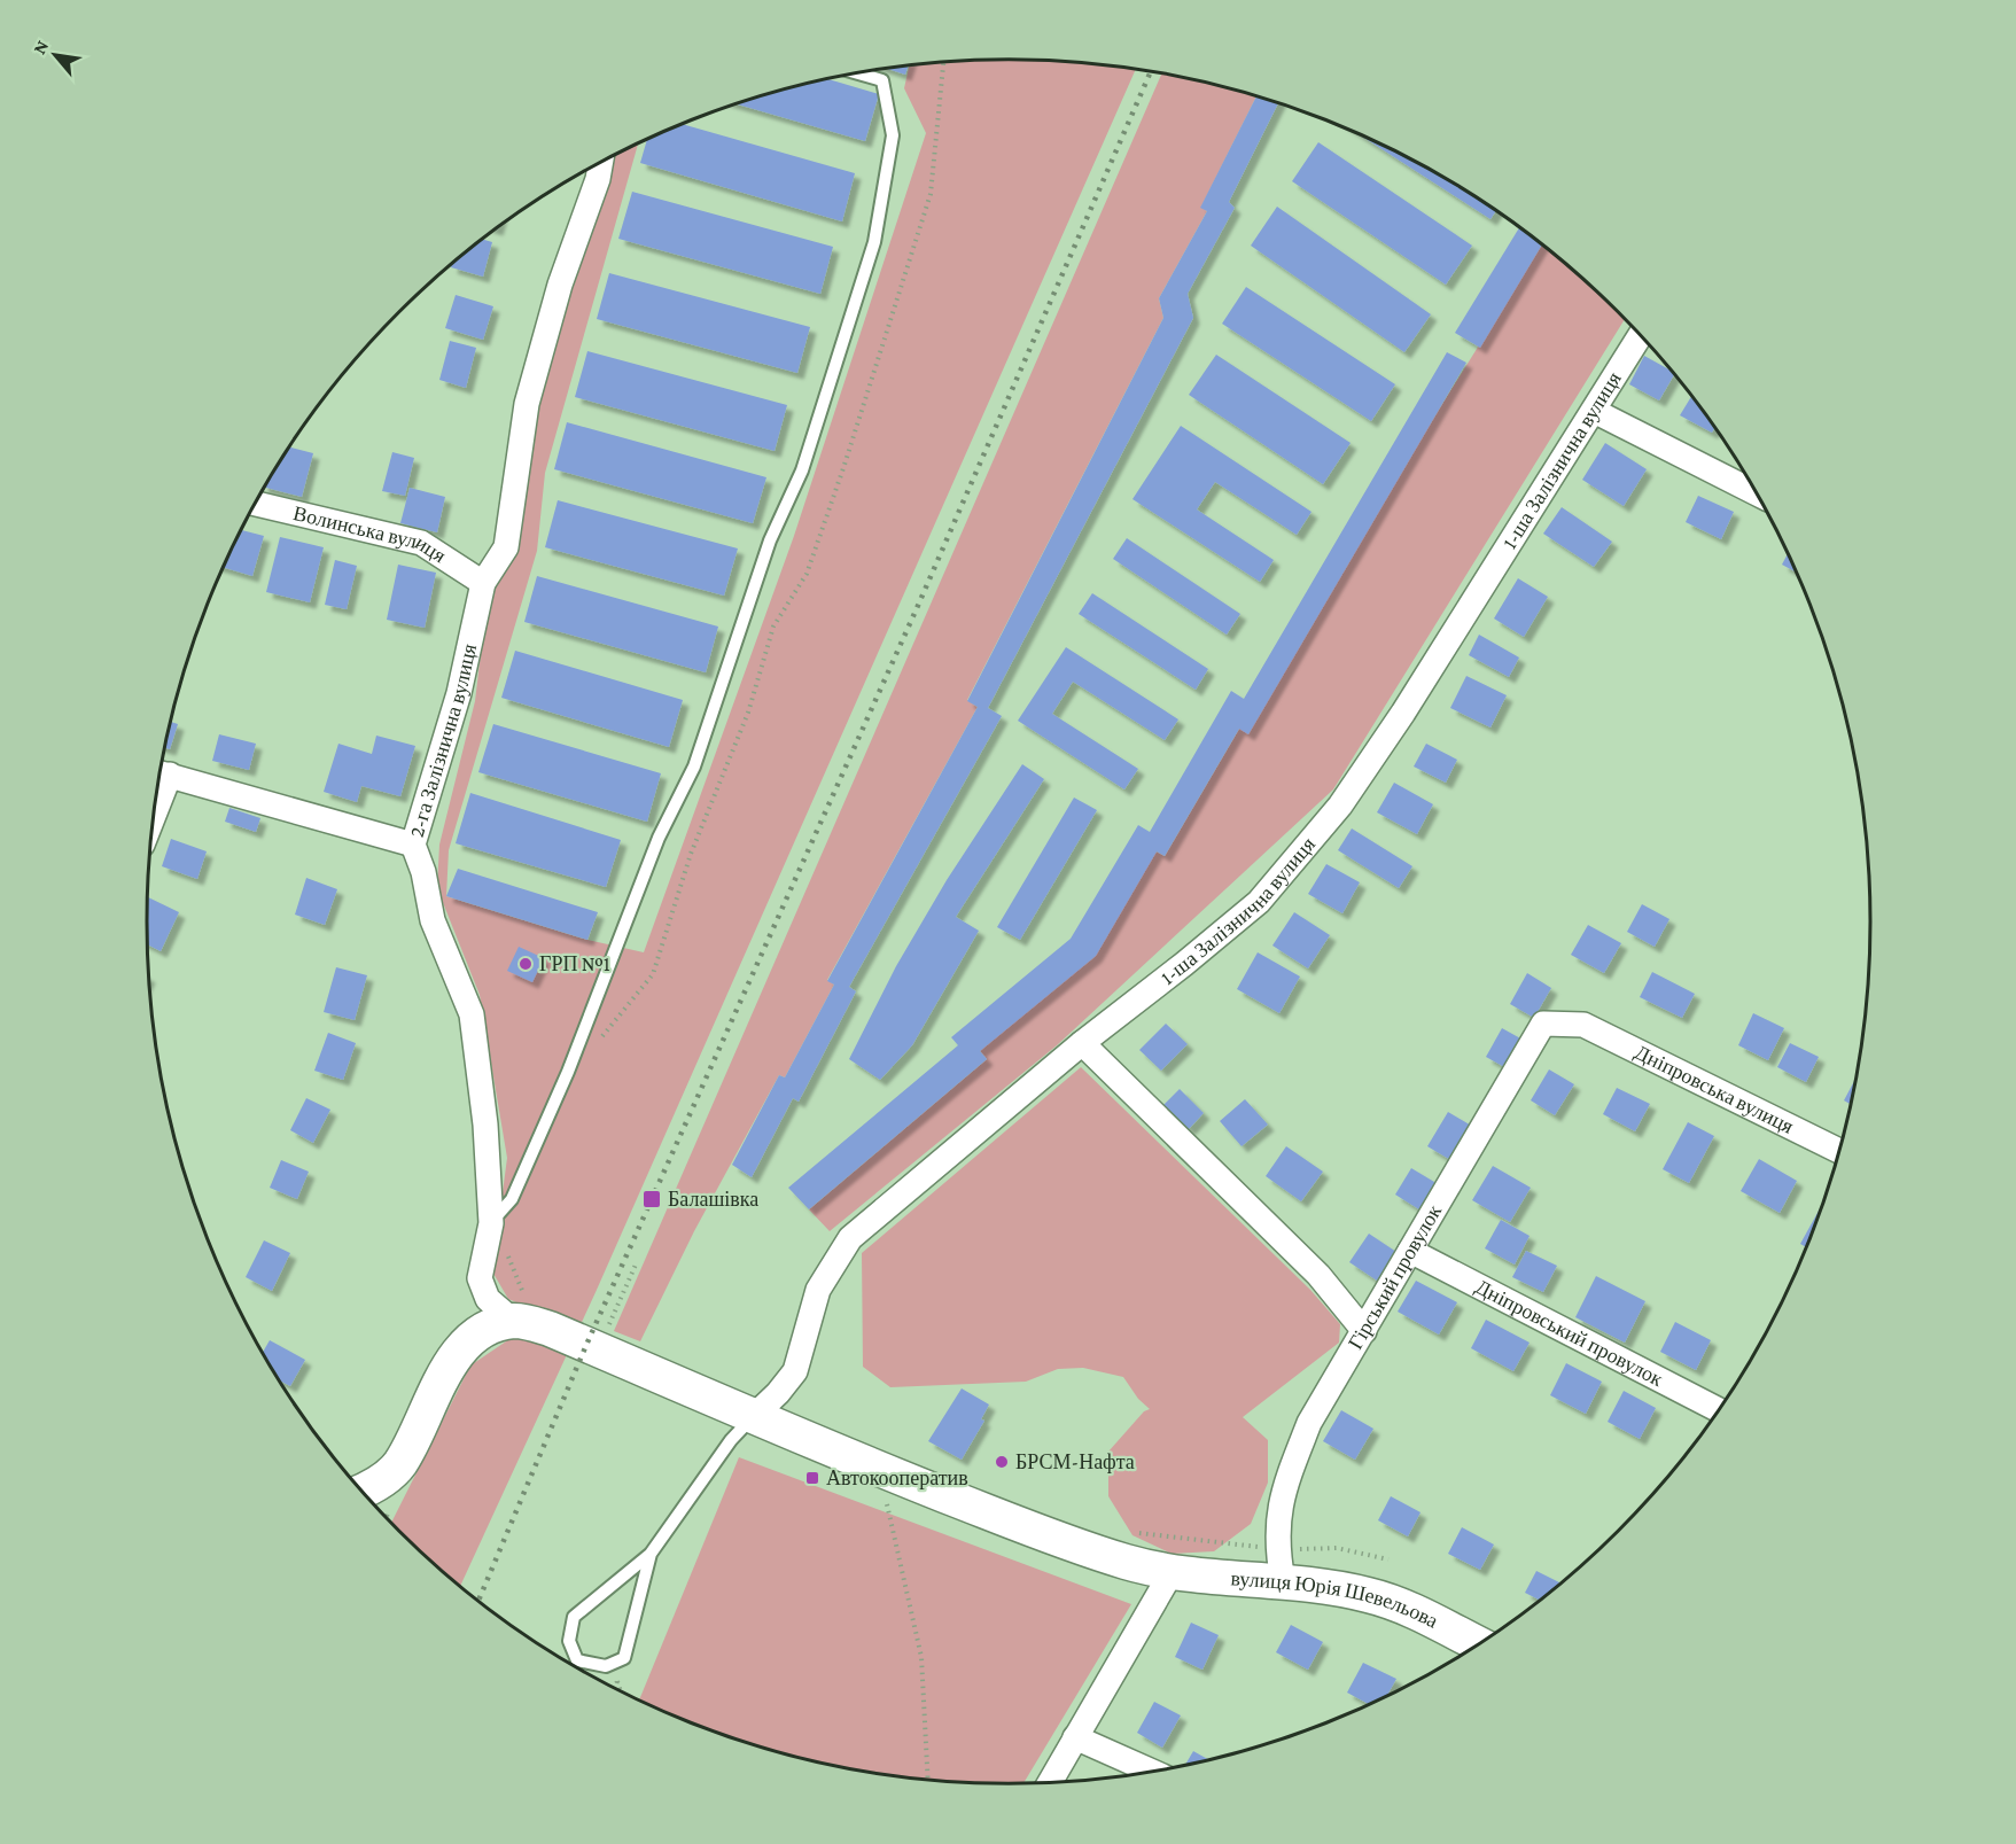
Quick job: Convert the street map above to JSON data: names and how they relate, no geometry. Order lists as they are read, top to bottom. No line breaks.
{"streets":{"street":["1-ша Залізнична вулиця","Волинська вулиця","2-га Залізнична вулиця","Дніпровська вулиця","Гірський провулок","Дніпровський провулок","вулиця Юрія Шевельова"]},"crossings":[["1-ша Залізнична вулиця","вулиця Юрія Шевельова"],["Волинська вулиця","2-га Залізнична вулиця"],["2-га Залізнична вулиця","вулиця Юрія Шевельова"],["Дніпровська вулиця","Гірський провулок"],["Гірський провулок","Дніпровський провулок"],["Гірський провулок","вулиця Юрія Шевельова"]],"places":{"other":["ГРП №1","БРСМ-Нафта"],"transit":["Балашівка","Автокооператив"]},"north":"top left"}
